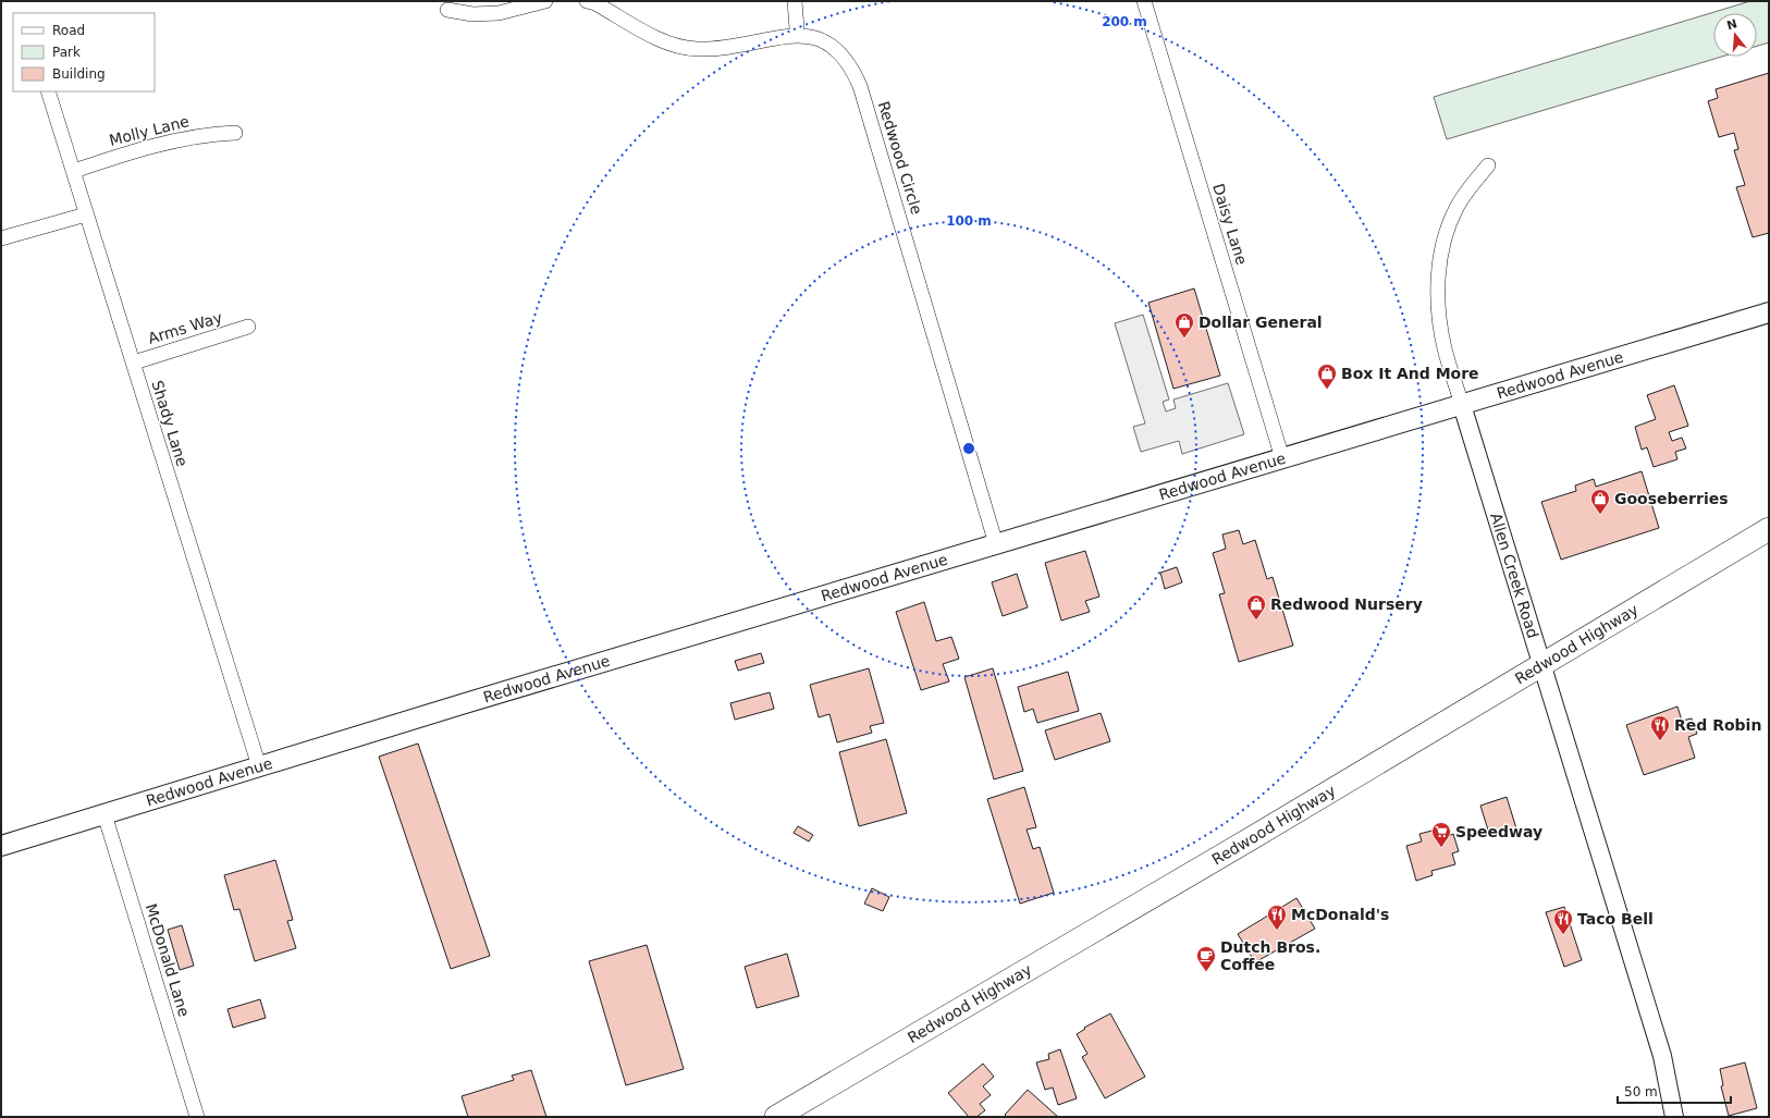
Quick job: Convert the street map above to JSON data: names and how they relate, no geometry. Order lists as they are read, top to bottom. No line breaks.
{"streets":{"highway":["Redwood Highway"],"main road":["Redwood Avenue"],"street":["Molly Lane","Redwood Circle","Daisy Lane","Arms Way","Shady Lane","Allen Creek Road","McDonald Lane"]},"crossings":[["Molly Lane","Shady Lane"],["Redwood Circle","Redwood Avenue"],["Daisy Lane","Redwood Avenue"],["Arms Way","Shady Lane"],["Redwood Avenue","Shady Lane"],["Redwood Avenue","Allen Creek Road"],["Redwood Avenue","McDonald Lane"],["Allen Creek Road","Redwood Highway"]],"places":{"shop":["Dollar General","Box It And More","Gooseberries","Redwood Nursery"],"restaurant":["Red Robin","McDonald's","Taco Bell"],"supermarket":["Speedway"],"cafe":["Dutch Bros. Coffee"]},"legend":["Road","Park","Building"],"scale_bar":"50 m","north":"top","rings":["200 m","100 m"]}
